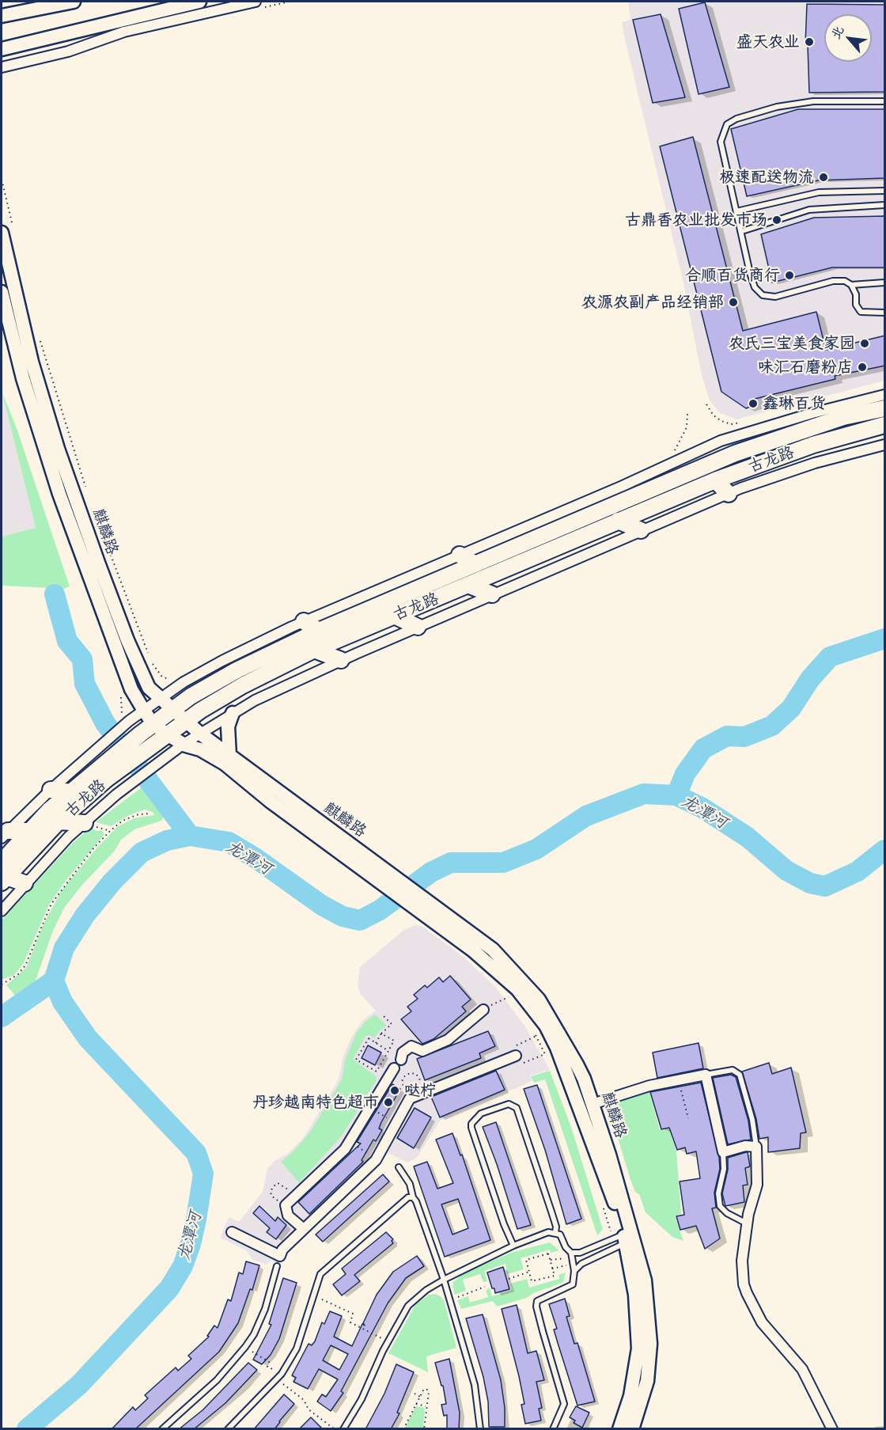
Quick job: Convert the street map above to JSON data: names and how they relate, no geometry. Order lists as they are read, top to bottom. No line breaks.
{"streets":{"main road":["古龙路","麒麟路"]},"crossings":[["古龙路","麒麟路"]],"water":["龙潭河"],"places":["盛天农业","极速配送物流","古鼎香农业批发市场","合顺百货商行","农源农副产品经销部","农氏三宝美食家园","味汇石磨粉店","鑫琳百货","哒柠","丹珍越南特色超市"],"north":"top left"}
